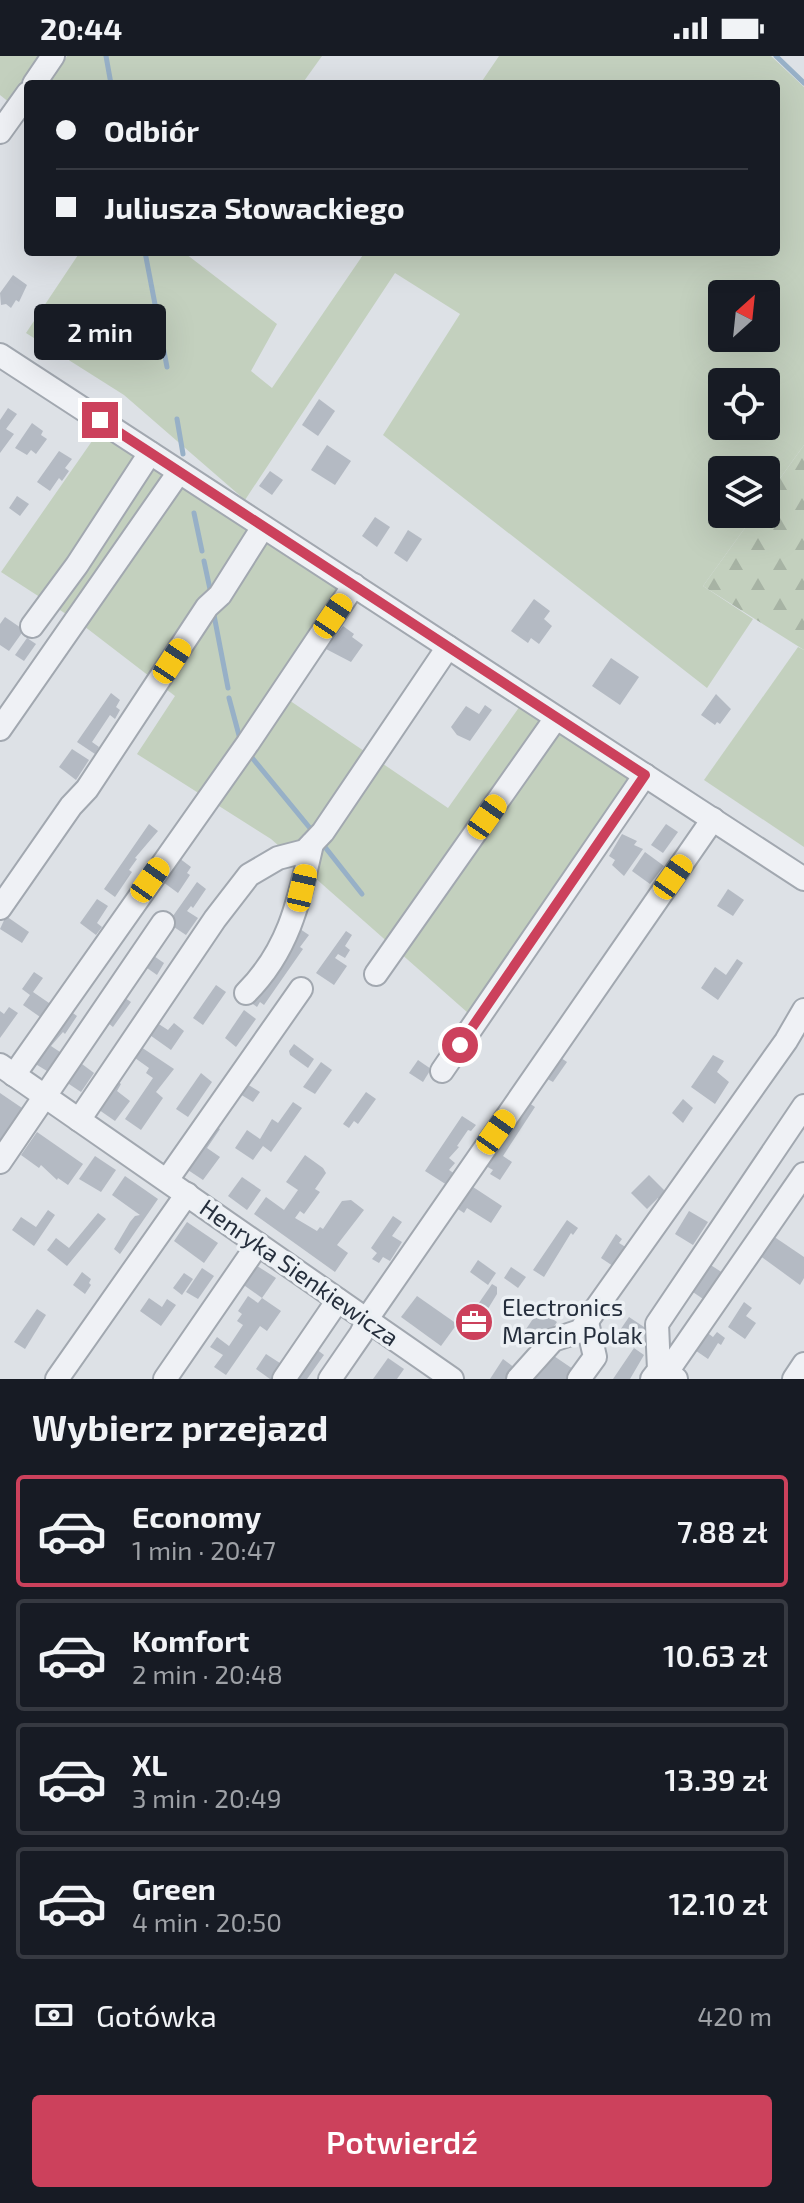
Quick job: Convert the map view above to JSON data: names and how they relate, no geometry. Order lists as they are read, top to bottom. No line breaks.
{"streets":{"street":["Henryka Sienkiewicza"]},"places":{"office":["Electronics Marcin Polak"]},"north":"top right","page":{"status":"20:44","banner":["Odbiór","Juliusza Słowackiego"],"bubble":"2 min","heading":"Wybierz przejazd","list":[{"name":"Economy","note":"1 min · 20:47","value":"7.88 zł"},{"name":"Komfort","note":"2 min · 20:48","value":"10.63 zł"},{"name":"XL","note":"3 min · 20:49","value":"13.39 zł"},{"name":"Green","note":"4 min · 20:50","value":"12.10 zł"}],"pay":["Gotówka","420 m"],"buttons":"Potwierdź"}}
